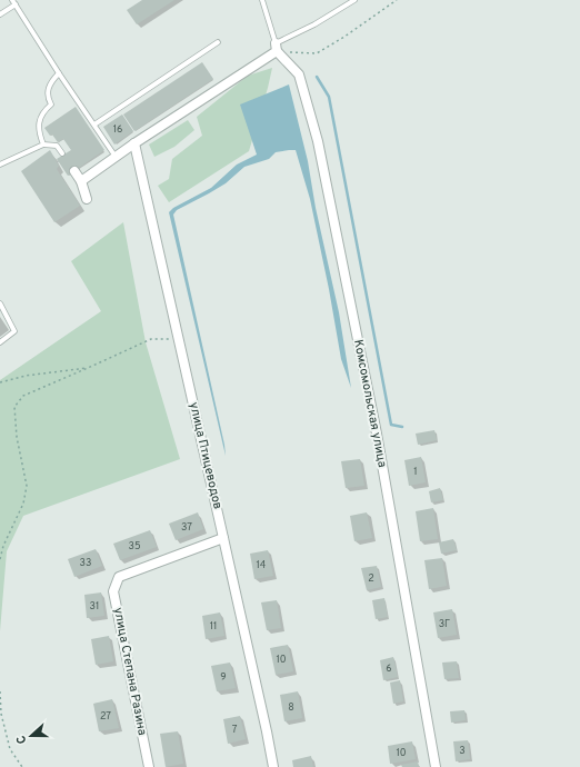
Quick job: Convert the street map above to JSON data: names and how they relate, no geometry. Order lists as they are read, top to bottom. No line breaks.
{"streets":{"street":["Комсомольская улица","улица Птицеводов","улица Степана Разина"]},"crossings":[["улица Птицеводов","улица Степана Разина"]],"house_numbers":["16","1","37","35","33","14","2","31","3Г","11","10","6","9","8","27","7","3","10"],"north":"left"}
